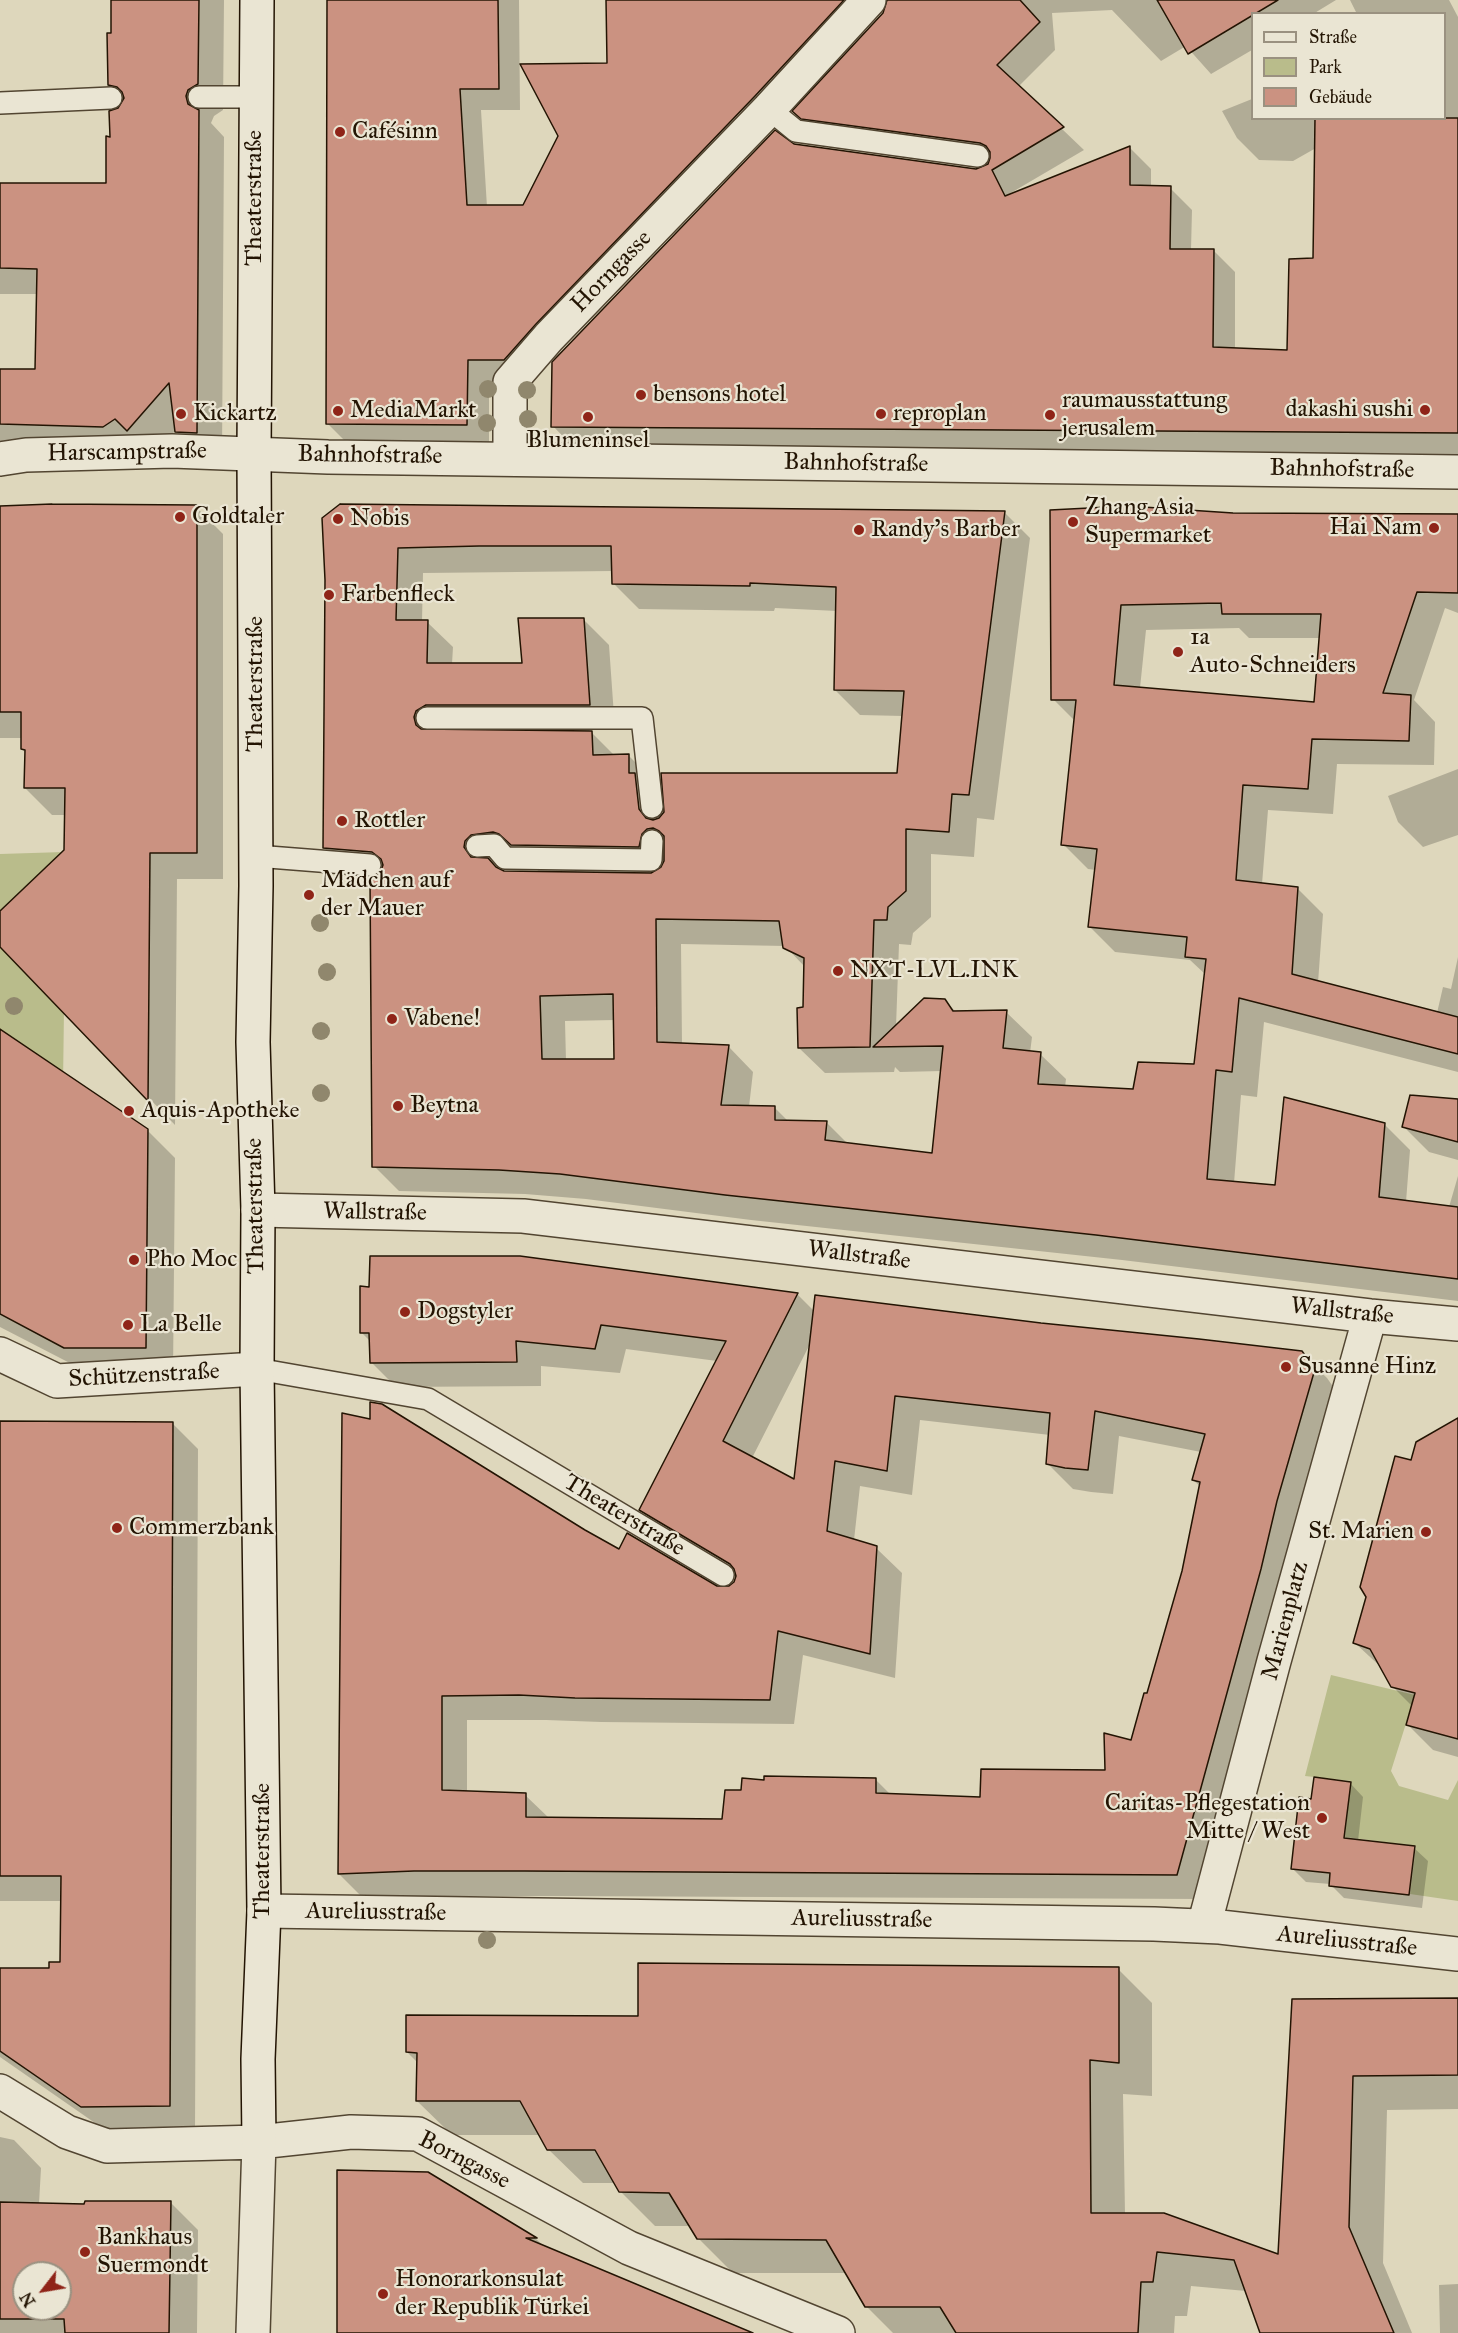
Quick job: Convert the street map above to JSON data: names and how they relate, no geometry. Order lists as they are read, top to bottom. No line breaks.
{"streets":{"street":["Theaterstraße","Horngasse","Harscampstraße","Bahnhofstraße","Wallstraße","Schützenstraße","Marienplatz","Aureliusstraße","Borngasse"]},"crossings":[["Theaterstraße","Harscampstraße"],["Theaterstraße","Bahnhofstraße"],["Theaterstraße","Wallstraße"],["Theaterstraße","Schützenstraße"],["Theaterstraße","Aureliusstraße"],["Theaterstraße","Borngasse"],["Horngasse","Bahnhofstraße"],["Harscampstraße","Bahnhofstraße"],["Wallstraße","Marienplatz"],["Marienplatz","Aureliusstraße"]],"places":["Cafésinn","bensons hotel","dakashi sushi","MediaMarkt","Kickartz","reproplan","raumausstattung jerusalem","Blumeninsel","Goldtaler","Nobis","Zhang Asia Supermarket","Hai Nam","Randy's Barber","Farbenfleck","1a Auto-Schneiders","Rottler","Mädchen auf der Mauer","NXT-LVL.INK","Vabene!","Beytna","Aquis-Apotheke","Pho Moc","Dogstyler","La Belle","Susanne Hinz","Commerzbank","St. Marien","Caritas-Pflegestation Mitte / West","Bankhaus Suermondt","Honorarkonsulat der Republik Türkei"],"legend":["Straße","Park","Gebäude"],"north":"bottom left"}
